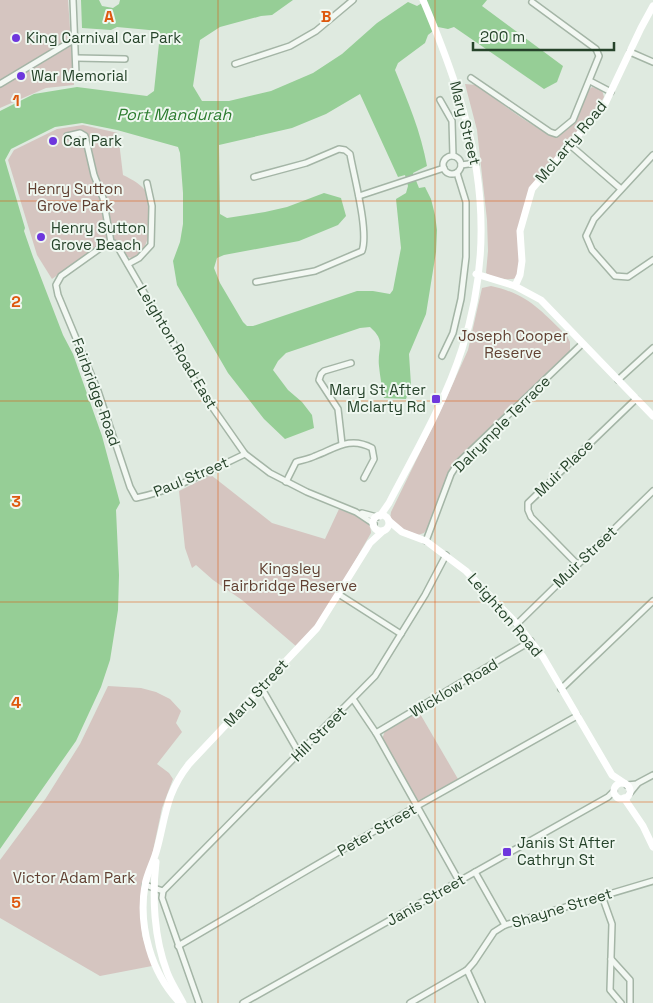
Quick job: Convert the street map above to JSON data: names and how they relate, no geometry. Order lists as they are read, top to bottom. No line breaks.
{"streets":{"street":["Mary Street","McLarty Road","Leighton Road East","Fairbridge Road","Dalrymple Terrace","Muir Place","Paul Street","Muir Street","Leighton Road","Wicklow Road","Hill Street","Peter Street","Janis Street","Shayne Street"]},"crossings":[["Mary Street","Leighton Road East"],["Mary Street","Leighton Road"],["Leighton Road East","Fairbridge Road"],["Leighton Road East","Paul Street"],["Leighton Road East","Leighton Road"],["Fairbridge Road","Paul Street"],["Dalrymple Terrace","Leighton Road"],["Muir Place","Muir Street"],["Muir Street","Leighton Road"],["Leighton Road","Wicklow Road"],["Leighton Road","Hill Street"],["Leighton Road","Peter Street"],["Leighton Road","Janis Street"]],"water":["Port Mandurah"],"parks":["Henry Sutton Grove Park","Joseph Cooper Reserve","Kingsley Fairbridge Reserve","Victor Adam Park"],"places":{"other":["King Carnival Car Park","War Memorial","Car Park","Henry Sutton Grove Beach"],"transit":["Mary St After Mclarty Rd","Janis St After Cathryn St"]},"scale_bar":"200 m","grid":{"columns":["A","B"],"rows":["1","2","3","4","5"]}}
